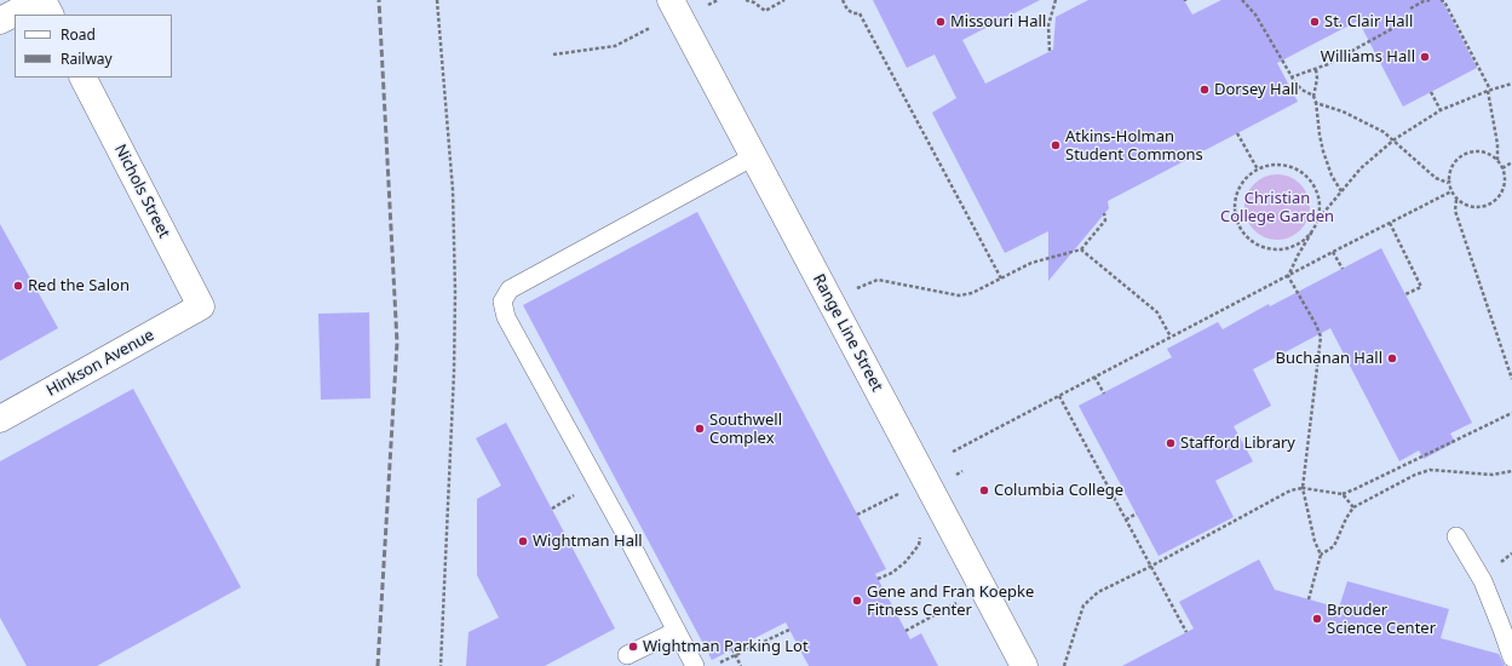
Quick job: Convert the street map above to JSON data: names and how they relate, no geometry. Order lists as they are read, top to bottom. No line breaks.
{"streets":{"street":["Nichols Street","Range Line Street","Hinkson Avenue"]},"crossings":[["Nichols Street","Hinkson Avenue"]],"parks":["Christian College Garden"],"places":["Missouri Hall","St. Clair Hall","Williams Hall","Dorsey Hall","Atkins-Holman Student Commons","Red the Salon","Buchanan Hall","Southwell Complex","Stafford Library","Columbia College","Wightman Hall","Gene and Fran Koepke Fitness Center","Brouder Science Center","Wightman Parking Lot"],"legend":["Road","Railway"]}
